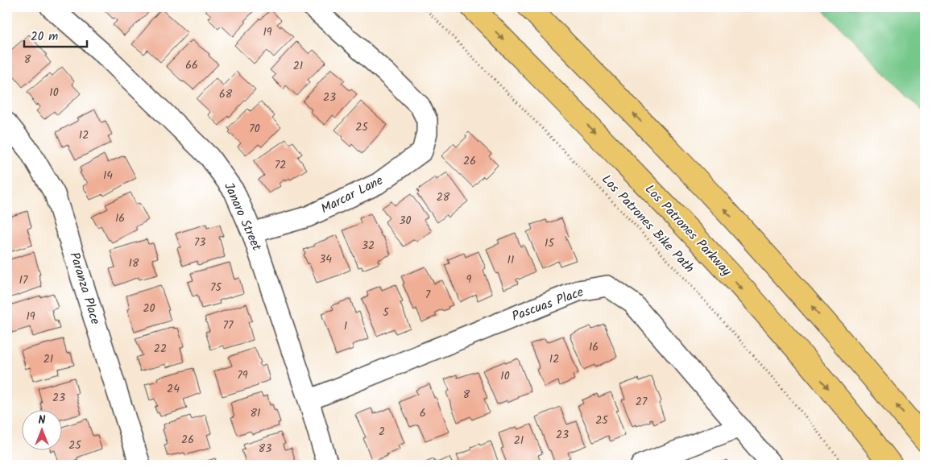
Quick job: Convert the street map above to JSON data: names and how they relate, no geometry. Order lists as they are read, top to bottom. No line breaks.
{"streets":{"highway":["Los Patrones Parkway"],"street":["Marcar Lane","Janaro Street","Paranza Place","Pascuas Place"],"path":["Los Patrones Bike Path"]},"crossings":[["Marcar Lane","Janaro Street"],["Janaro Street","Pascuas Place"]],"house_numbers":["19","8","66","21","10","68","23","25","70","12","26","72","14","28","16","30","73","15","32","34","11","18","9","17","75","7","20","5","19","77","1","16","22","21","12","79","10","24","8","23","27","81","6","25","2","23","26","21","25","83"],"scale_bar":"20 m","north":"top"}
